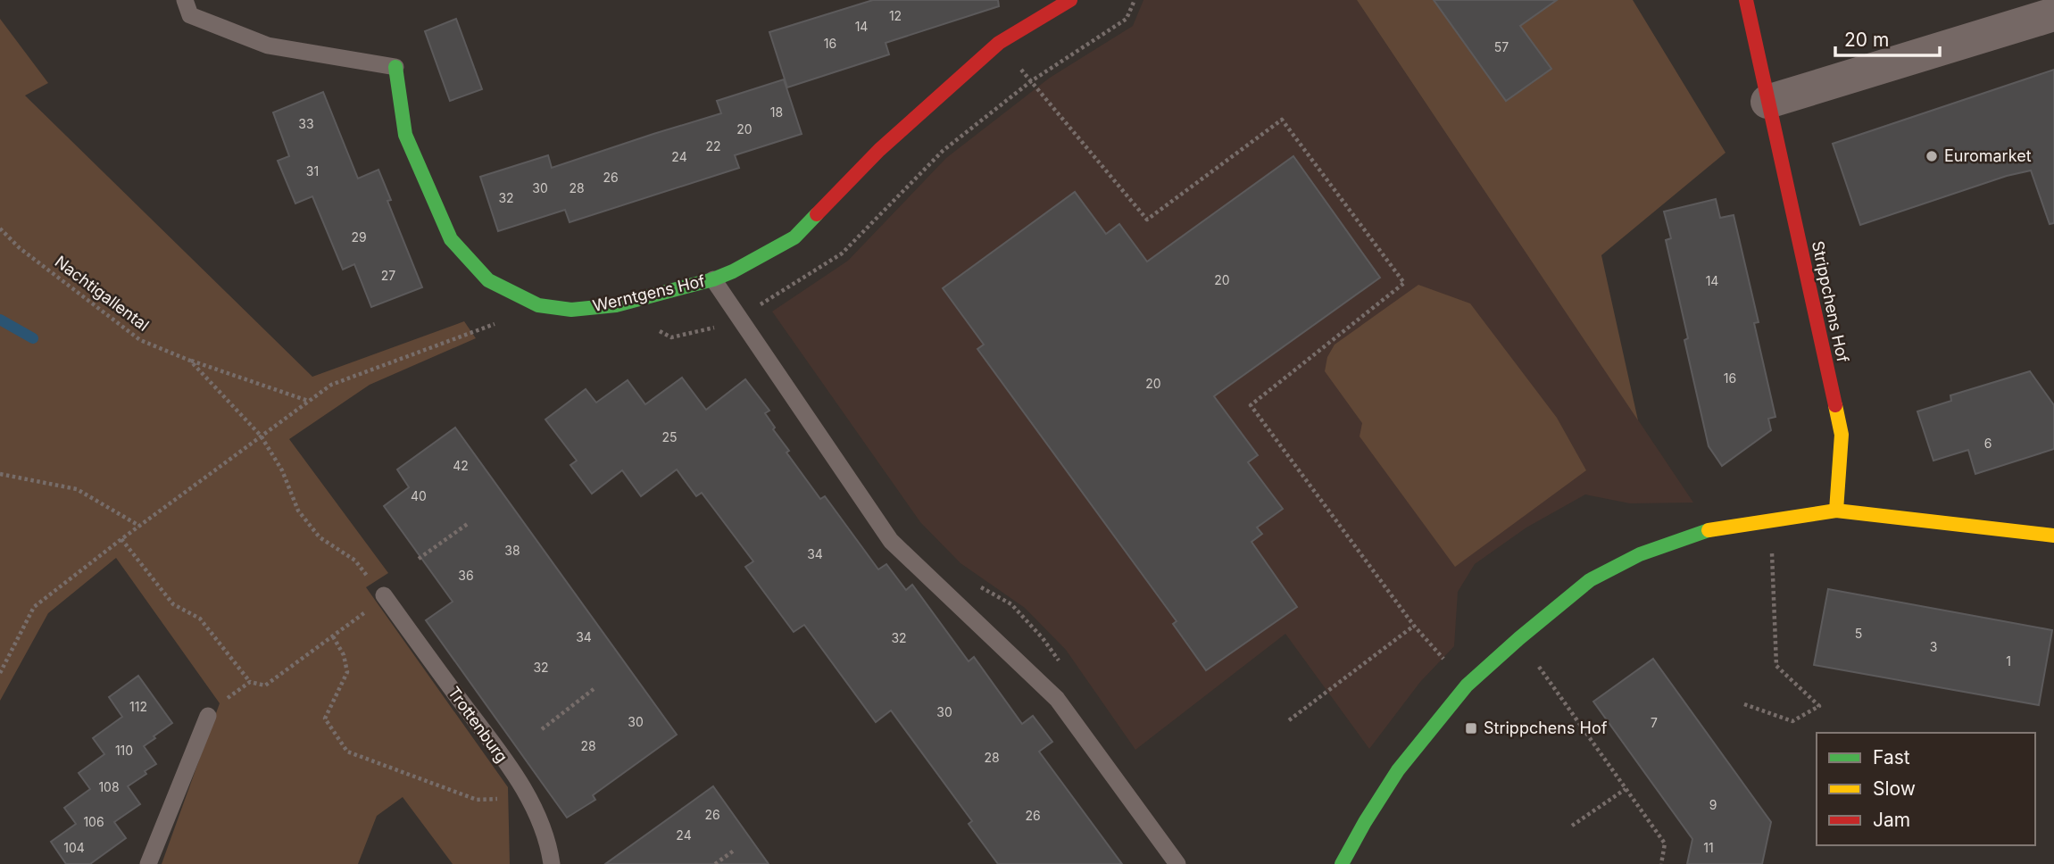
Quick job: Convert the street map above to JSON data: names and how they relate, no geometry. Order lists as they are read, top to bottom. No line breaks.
{"streets":{"street":["Werntgens Hof","Strippchens Hof"],"lane":["Trottenburg"],"path":["Nachtigallental"]},"crossings":[["Nachtigallental","Trottenburg"]],"places":{"other":["Euromarket"],"transit":["Strippchens Hof"]},"house_numbers":["12","14","16","57","18","33","20","22","24","31","26","30","28","32","29","27","20","14","16","20","25","6","42","40","38","34","36","5","34","32","3","1","32","112","30","30","7","28","110","28","108","9","26","26","106","24","104","11"],"legend":["Fast","Slow","Jam"],"scale_bar":"20 m"}
